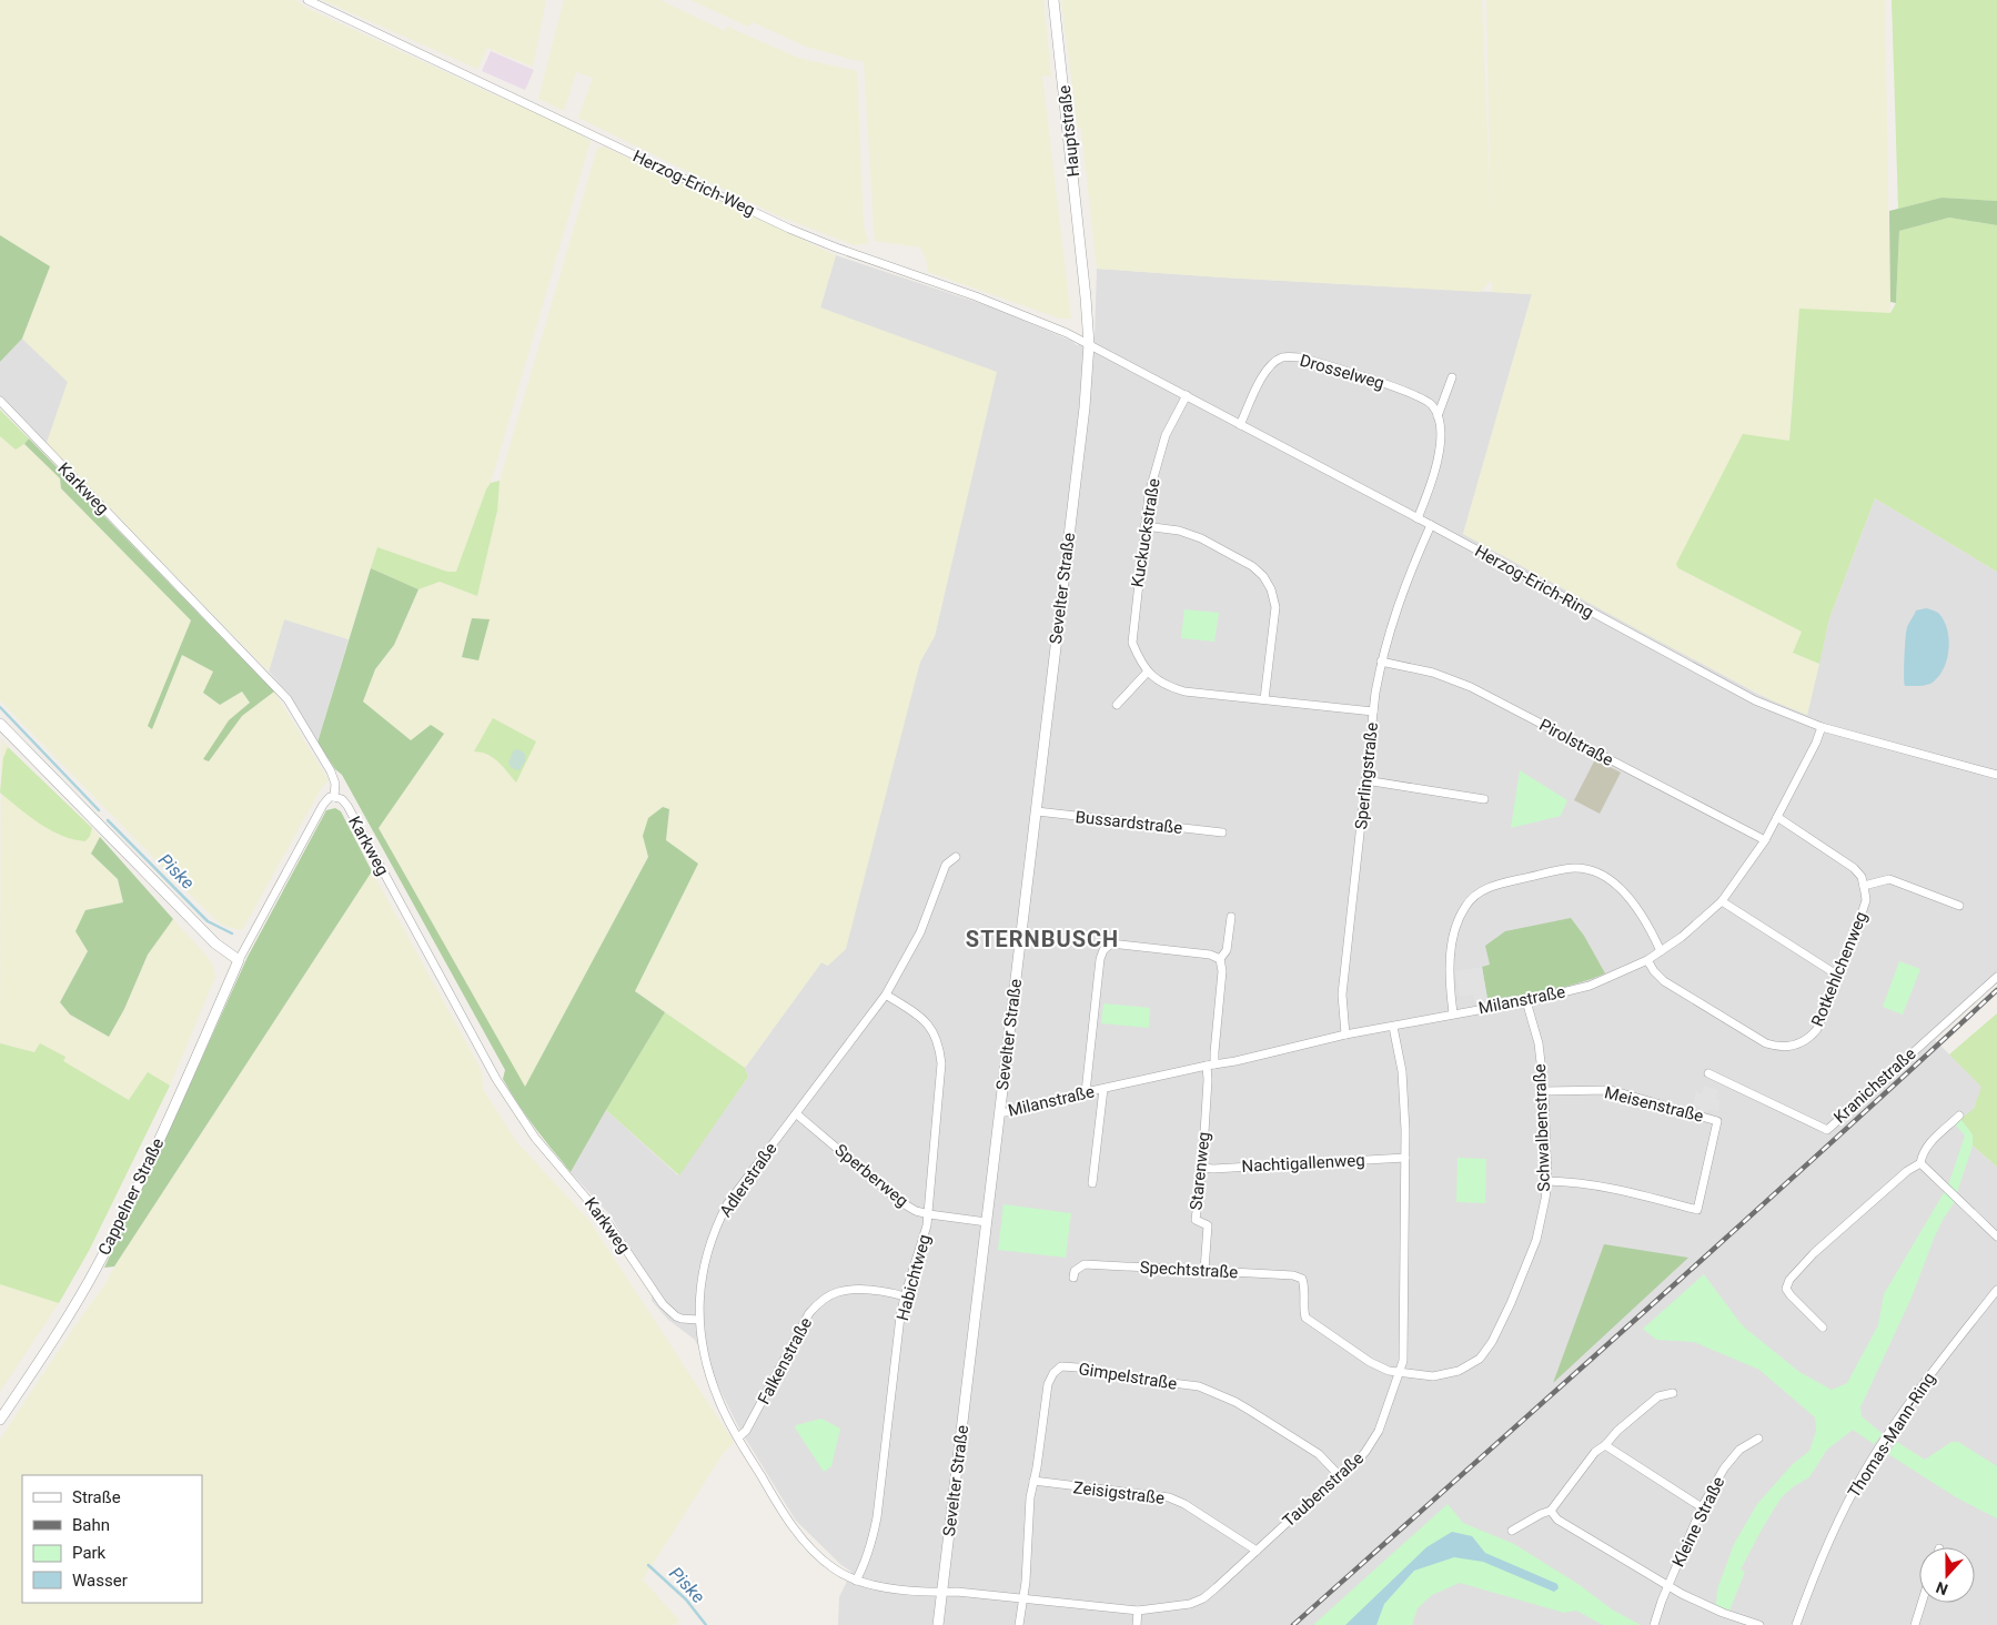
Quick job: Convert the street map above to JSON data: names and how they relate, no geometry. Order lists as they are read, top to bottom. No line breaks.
{"streets":{"street":["Hauptstraße","Herzog-Erich-Weg","Drosselweg","Karkweg","Kuckuckstraße","Herzog-Erich-Ring","Sevelter Straße","Pirolstraße","Sperlingstraße","Bussardstraße","Rotkehlchenweg","Milanstraße","Kranichstraße","Meisenstraße","Schwalbenstraße","Nachtigallenweg","Starenweg","Sperberweg","Adlerstraße","Cappelner Straße","Spechtstraße","Habichtweg","Falkenstraße","Gimpelstraße","Thomas-Mann-Ring","Taubenstraße","Zeisigstraße","Kleine Straße"]},"crossings":[["Hauptstraße","Herzog-Erich-Weg"],["Hauptstraße","Herzog-Erich-Ring"],["Hauptstraße","Sevelter Straße"],["Herzog-Erich-Weg","Herzog-Erich-Ring"],["Herzog-Erich-Weg","Sevelter Straße"],["Drosselweg","Herzog-Erich-Ring"],["Karkweg","Adlerstraße"],["Karkweg","Cappelner Straße"],["Kuckuckstraße","Herzog-Erich-Ring"],["Herzog-Erich-Ring","Sevelter Straße"],["Herzog-Erich-Ring","Sperlingstraße"],["Herzog-Erich-Ring","Milanstraße"],["Sevelter Straße","Bussardstraße"],["Sevelter Straße","Milanstraße"],["Sevelter Straße","Sperberweg"],["Sevelter Straße","Adlerstraße"],["Sevelter Straße","Taubenstraße"],["Pirolstraße","Sperlingstraße"],["Pirolstraße","Milanstraße"],["Sperlingstraße","Milanstraße"],["Rotkehlchenweg","Milanstraße"],["Milanstraße","Schwalbenstraße"],["Milanstraße","Starenweg"],["Milanstraße","Taubenstraße"],["Meisenstraße","Schwalbenstraße"],["Schwalbenstraße","Spechtstraße"],["Schwalbenstraße","Taubenstraße"],["Nachtigallenweg","Starenweg"],["Nachtigallenweg","Taubenstraße"],["Starenweg","Spechtstraße"],["Sperberweg","Adlerstraße"],["Sperberweg","Habichtweg"],["Adlerstraße","Habichtweg"],["Adlerstraße","Falkenstraße"],["Adlerstraße","Taubenstraße"],["Habichtweg","Falkenstraße"],["Gimpelstraße","Taubenstraße"],["Gimpelstraße","Zeisigstraße"],["Taubenstraße","Zeisigstraße"]],"districts":["STERNBUSCH"],"water":["Piske"],"legend":["Straße","Bahn","Park","Wasser"],"north":"bottom"}
